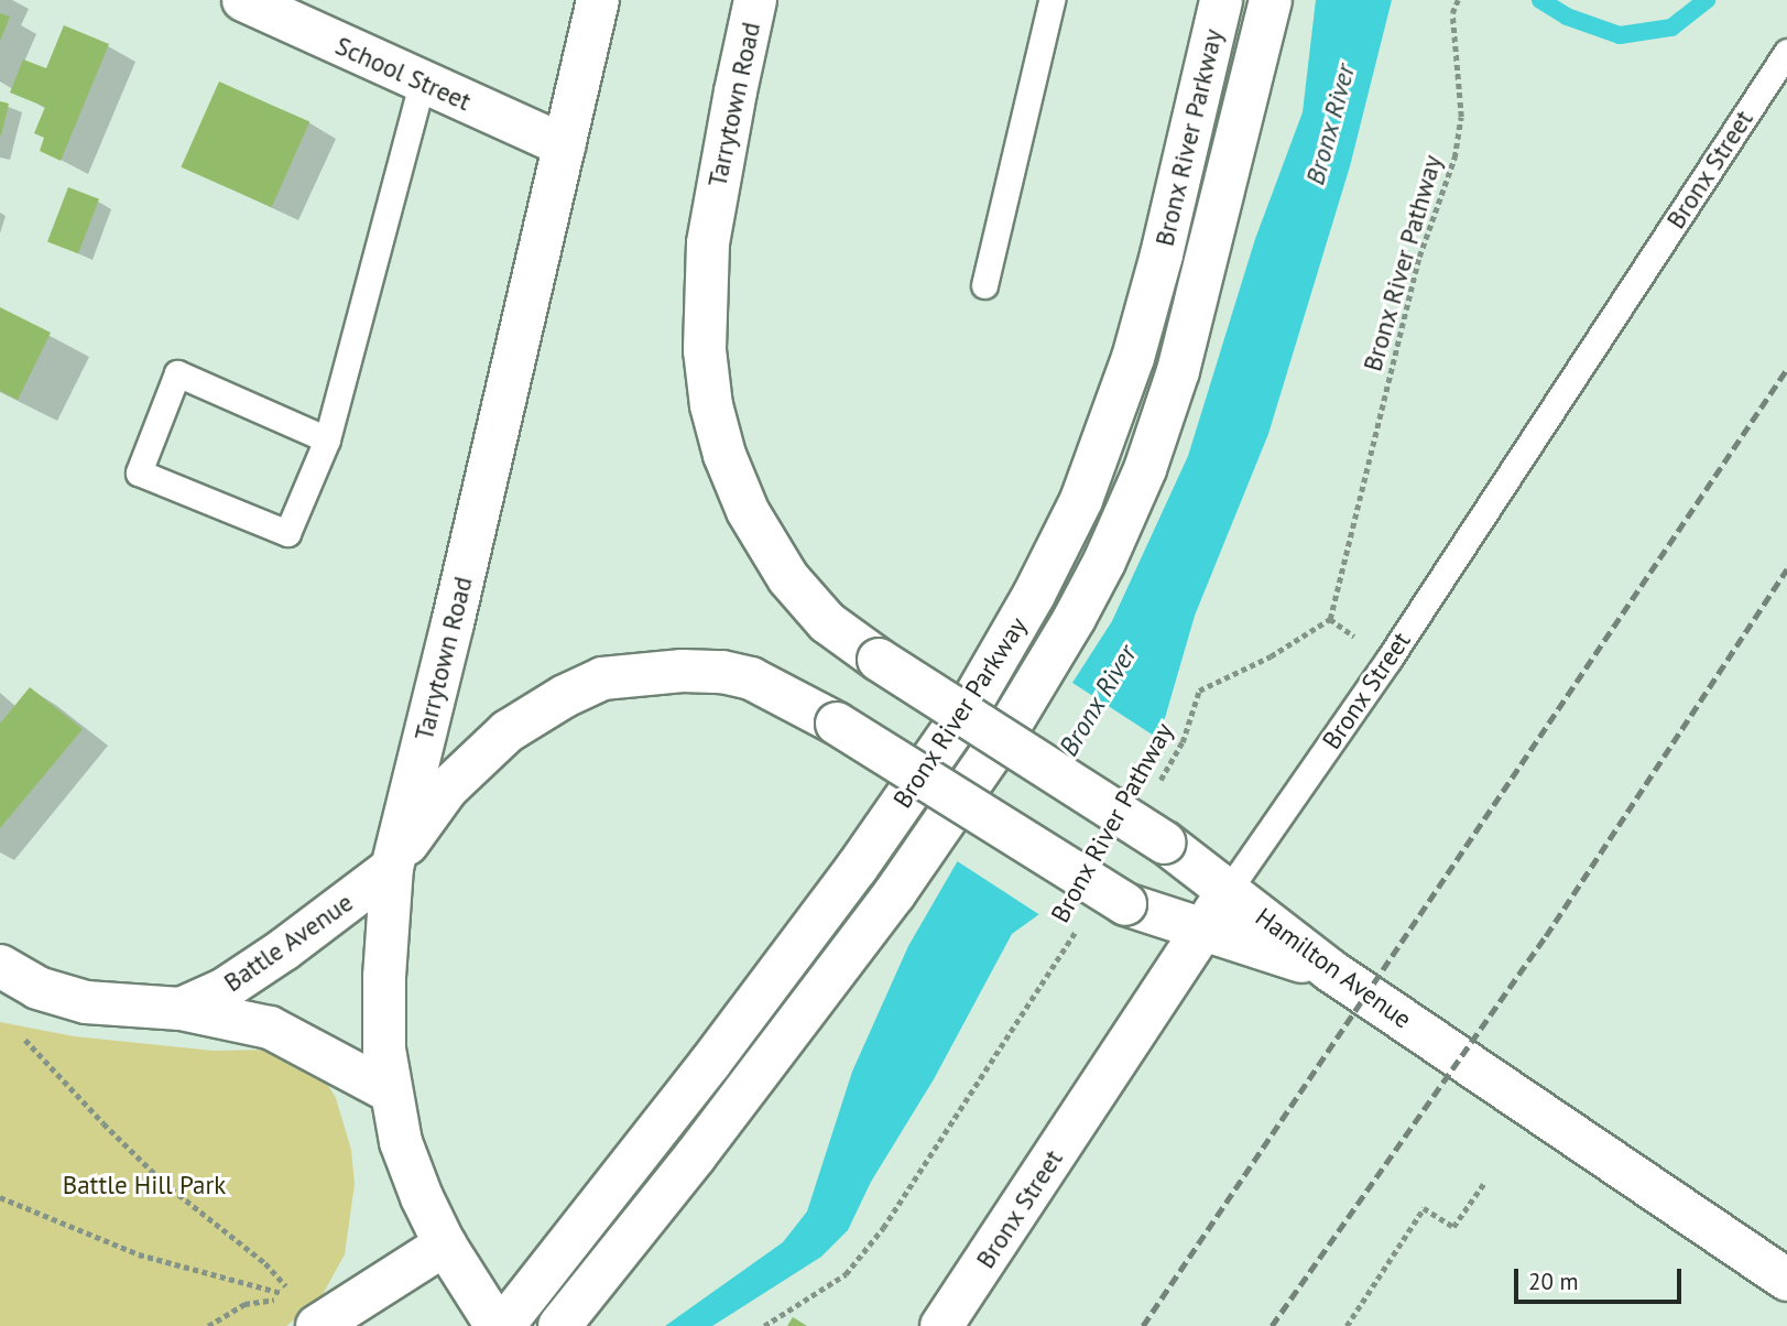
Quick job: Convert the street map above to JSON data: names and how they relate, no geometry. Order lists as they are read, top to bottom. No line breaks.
{"streets":{"main road":["School Street","Tarrytown Road","Bronx River Parkway","Bronx Street","Battle Avenue","Hamilton Avenue"],"path":["Bronx River Pathway"]},"crossings":[["School Street","Tarrytown Road"],["Tarrytown Road","Bronx River Parkway"],["Tarrytown Road","Battle Avenue"],["Tarrytown Road","Hamilton Avenue"],["Bronx Street","Hamilton Avenue"]],"water":["Bronx River"],"parks":["Battle Hill Park"],"scale_bar":"20 m"}
